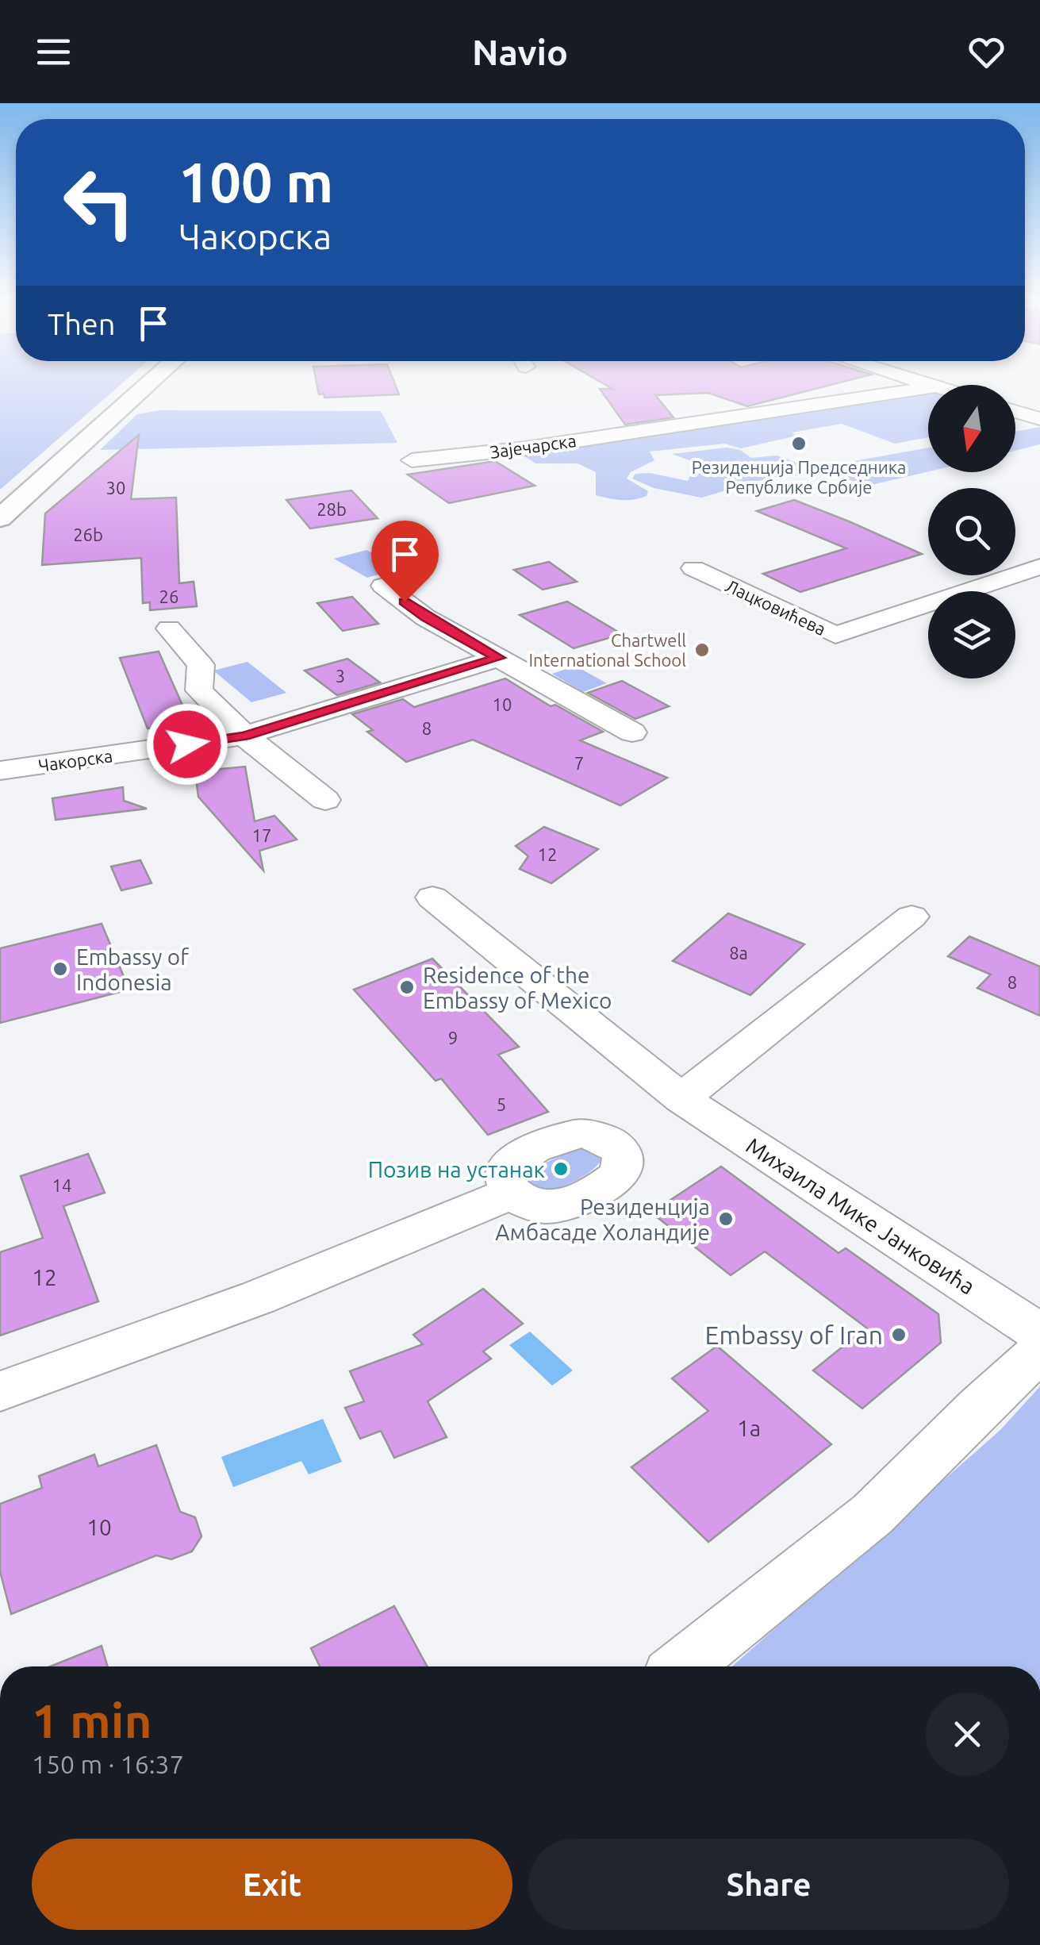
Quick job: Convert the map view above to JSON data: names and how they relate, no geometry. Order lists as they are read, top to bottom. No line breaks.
{"streets":{"street":["Зајечарска","Лацковићева","Чакорска","Михаила Мике Јанковића"]},"places":["Резиденција Председника Републике Србије","Chartwell International School","Embassy of Indonesia","Residence of the Embassy of Mexico","Позив на устанак","Резиденција Амбасаде Холандије","Embassy of Iran"],"house_numbers":["30","28b","26b","26","3","10","8","7","17","12","8a","8","9","5","14","12","1a","10"],"north":"bottom","page":{"header":"Navio","turn":["100 m","Чакорска"],"then":"Then","heading":["1 min","150 m · 16:37"],"buttons":["Exit","Share"]}}
